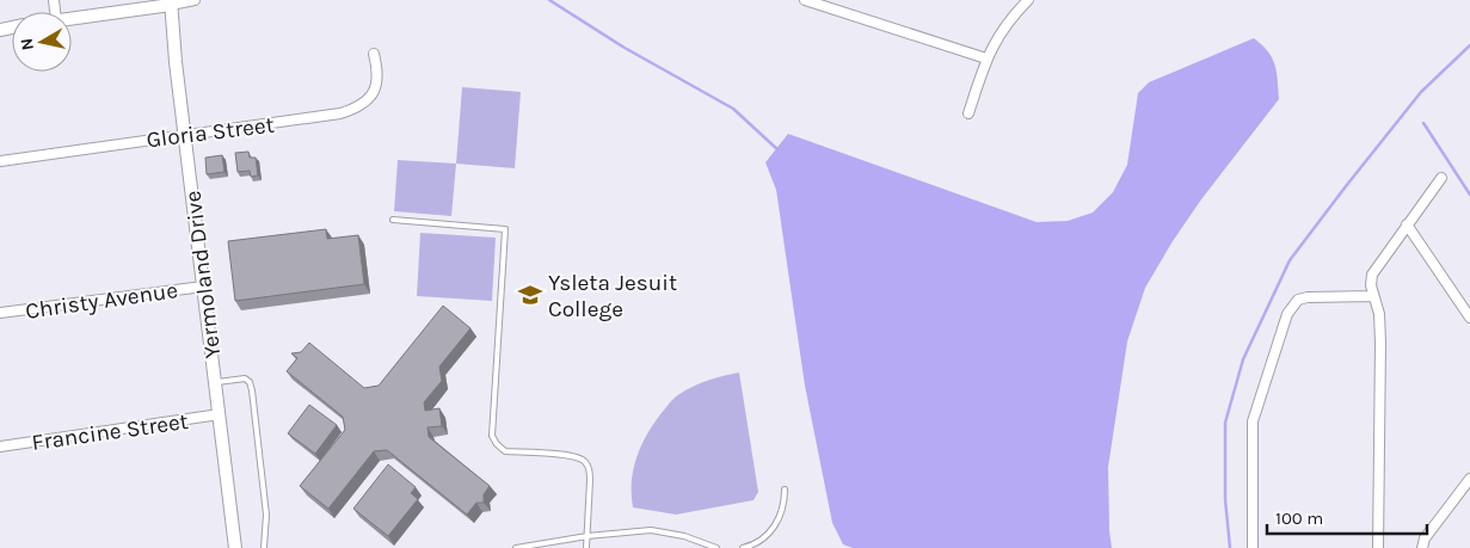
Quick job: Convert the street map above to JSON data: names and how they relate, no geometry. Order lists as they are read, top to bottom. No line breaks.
{"streets":{"street":["Gloria Street","Yermoland Drive","Christy Avenue","Francine Street"]},"crossings":[["Gloria Street","Yermoland Drive"],["Yermoland Drive","Christy Avenue"],["Yermoland Drive","Francine Street"]],"places":{"school or university":["Ysleta Jesuit College"]},"scale_bar":"100 m","north":"left"}
